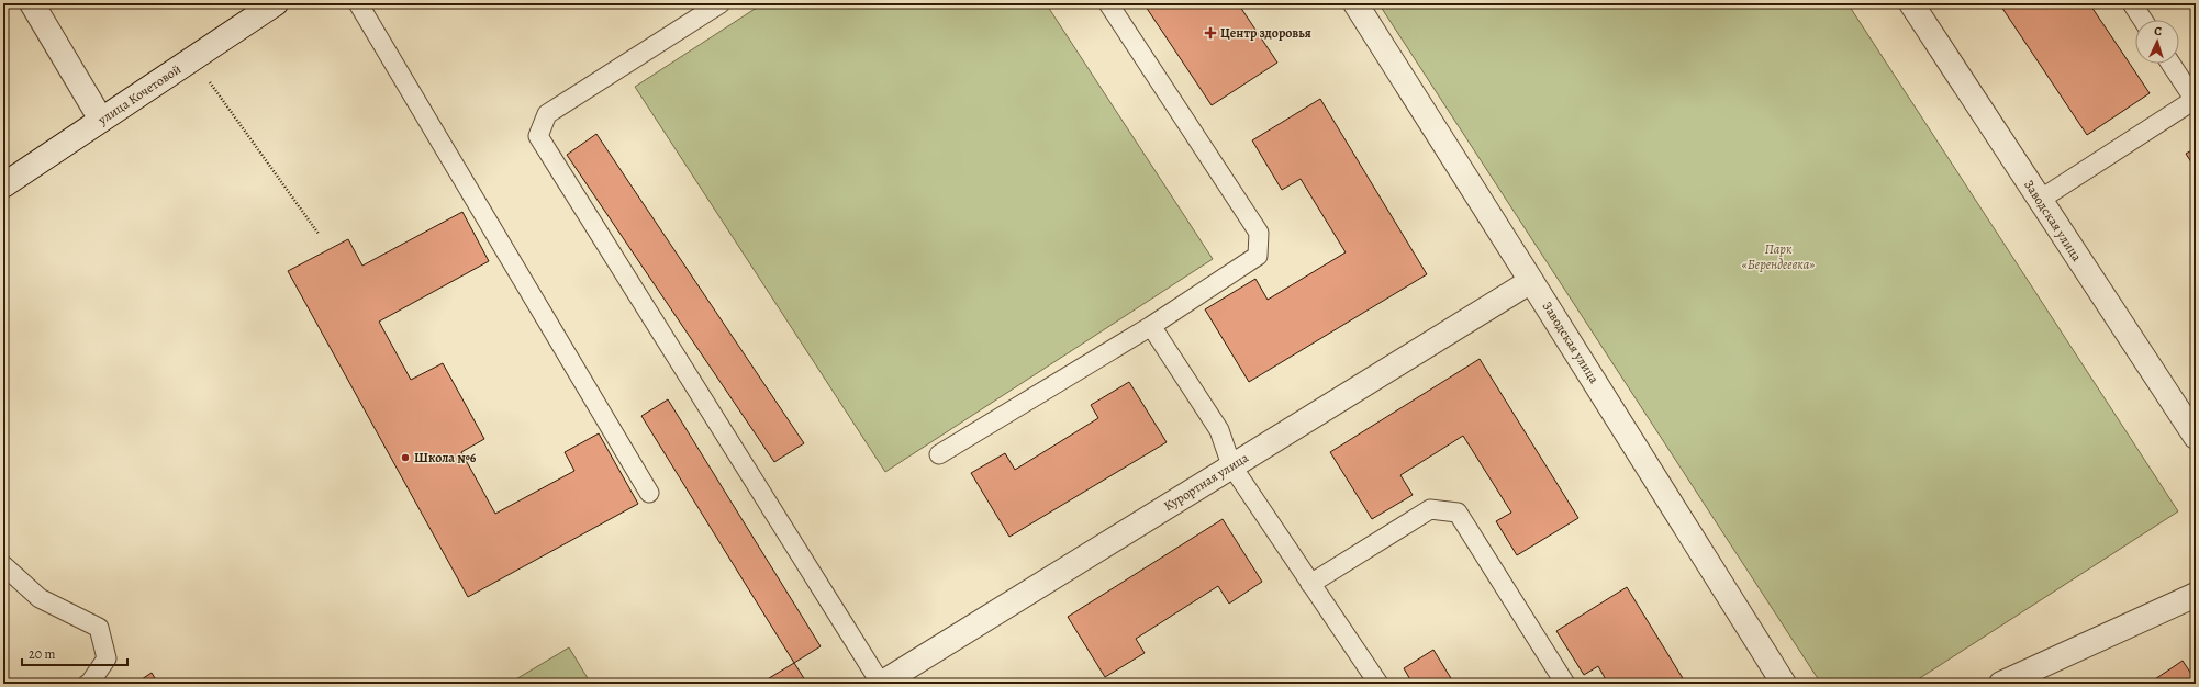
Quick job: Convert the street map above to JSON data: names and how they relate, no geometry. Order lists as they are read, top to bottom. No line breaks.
{"streets":{"street":["улица Кочетовой","Заводская улица","Курортная улица"]},"crossings":[["Заводская улица","Курортная улица"]],"parks":["Парк «Берендеевка»"],"places":{"health":["Центр здоровья"],"other":["Школа №6"]},"scale_bar":"20 m","north":"top"}
